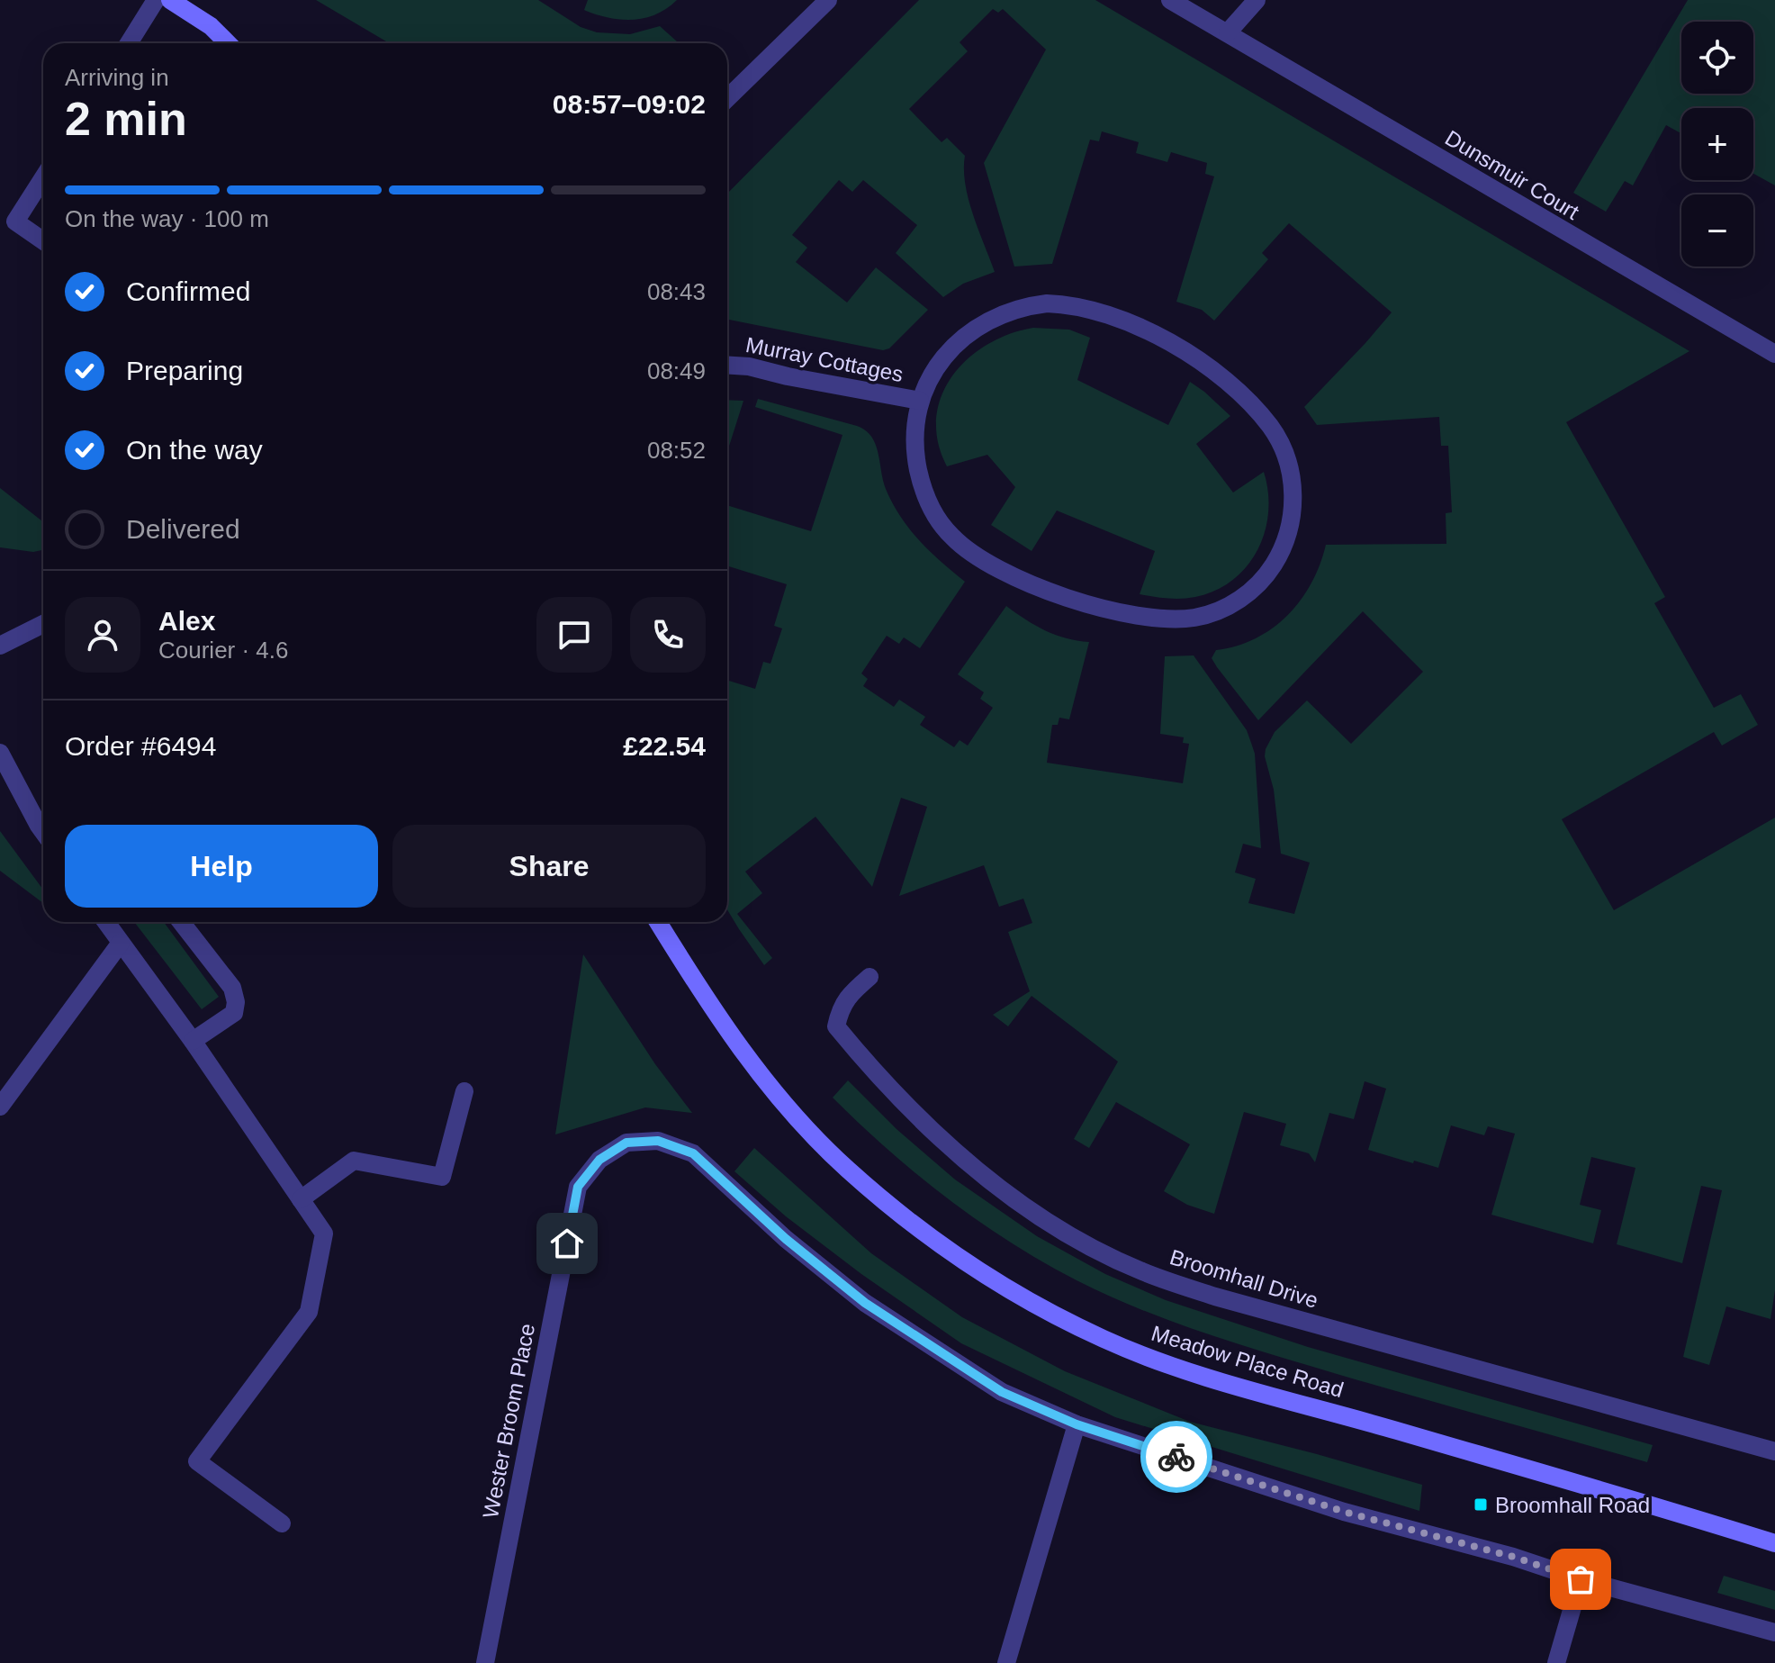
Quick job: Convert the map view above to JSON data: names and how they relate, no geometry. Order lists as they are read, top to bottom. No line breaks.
{"streets":{"main road":["Meadow Place Road"],"street":["Dunsmuir Court","Murray Cottages","Broomhall Drive","Wester Broom Place"]},"places":{"transit":["Broomhall Road"]},"page":{"map_buttons":["+","−"],"heading":["2 min","Arriving in","08:57–09:02"],"panel":["Alex","Courier · 4.6","Order #6494","£22.54"],"bar":"On the way · 100 m","list":[["Confirmed","08:43"],["Preparing","08:49"],["On the way","08:52"],"Delivered"],"buttons":["Help","Share"]}}
